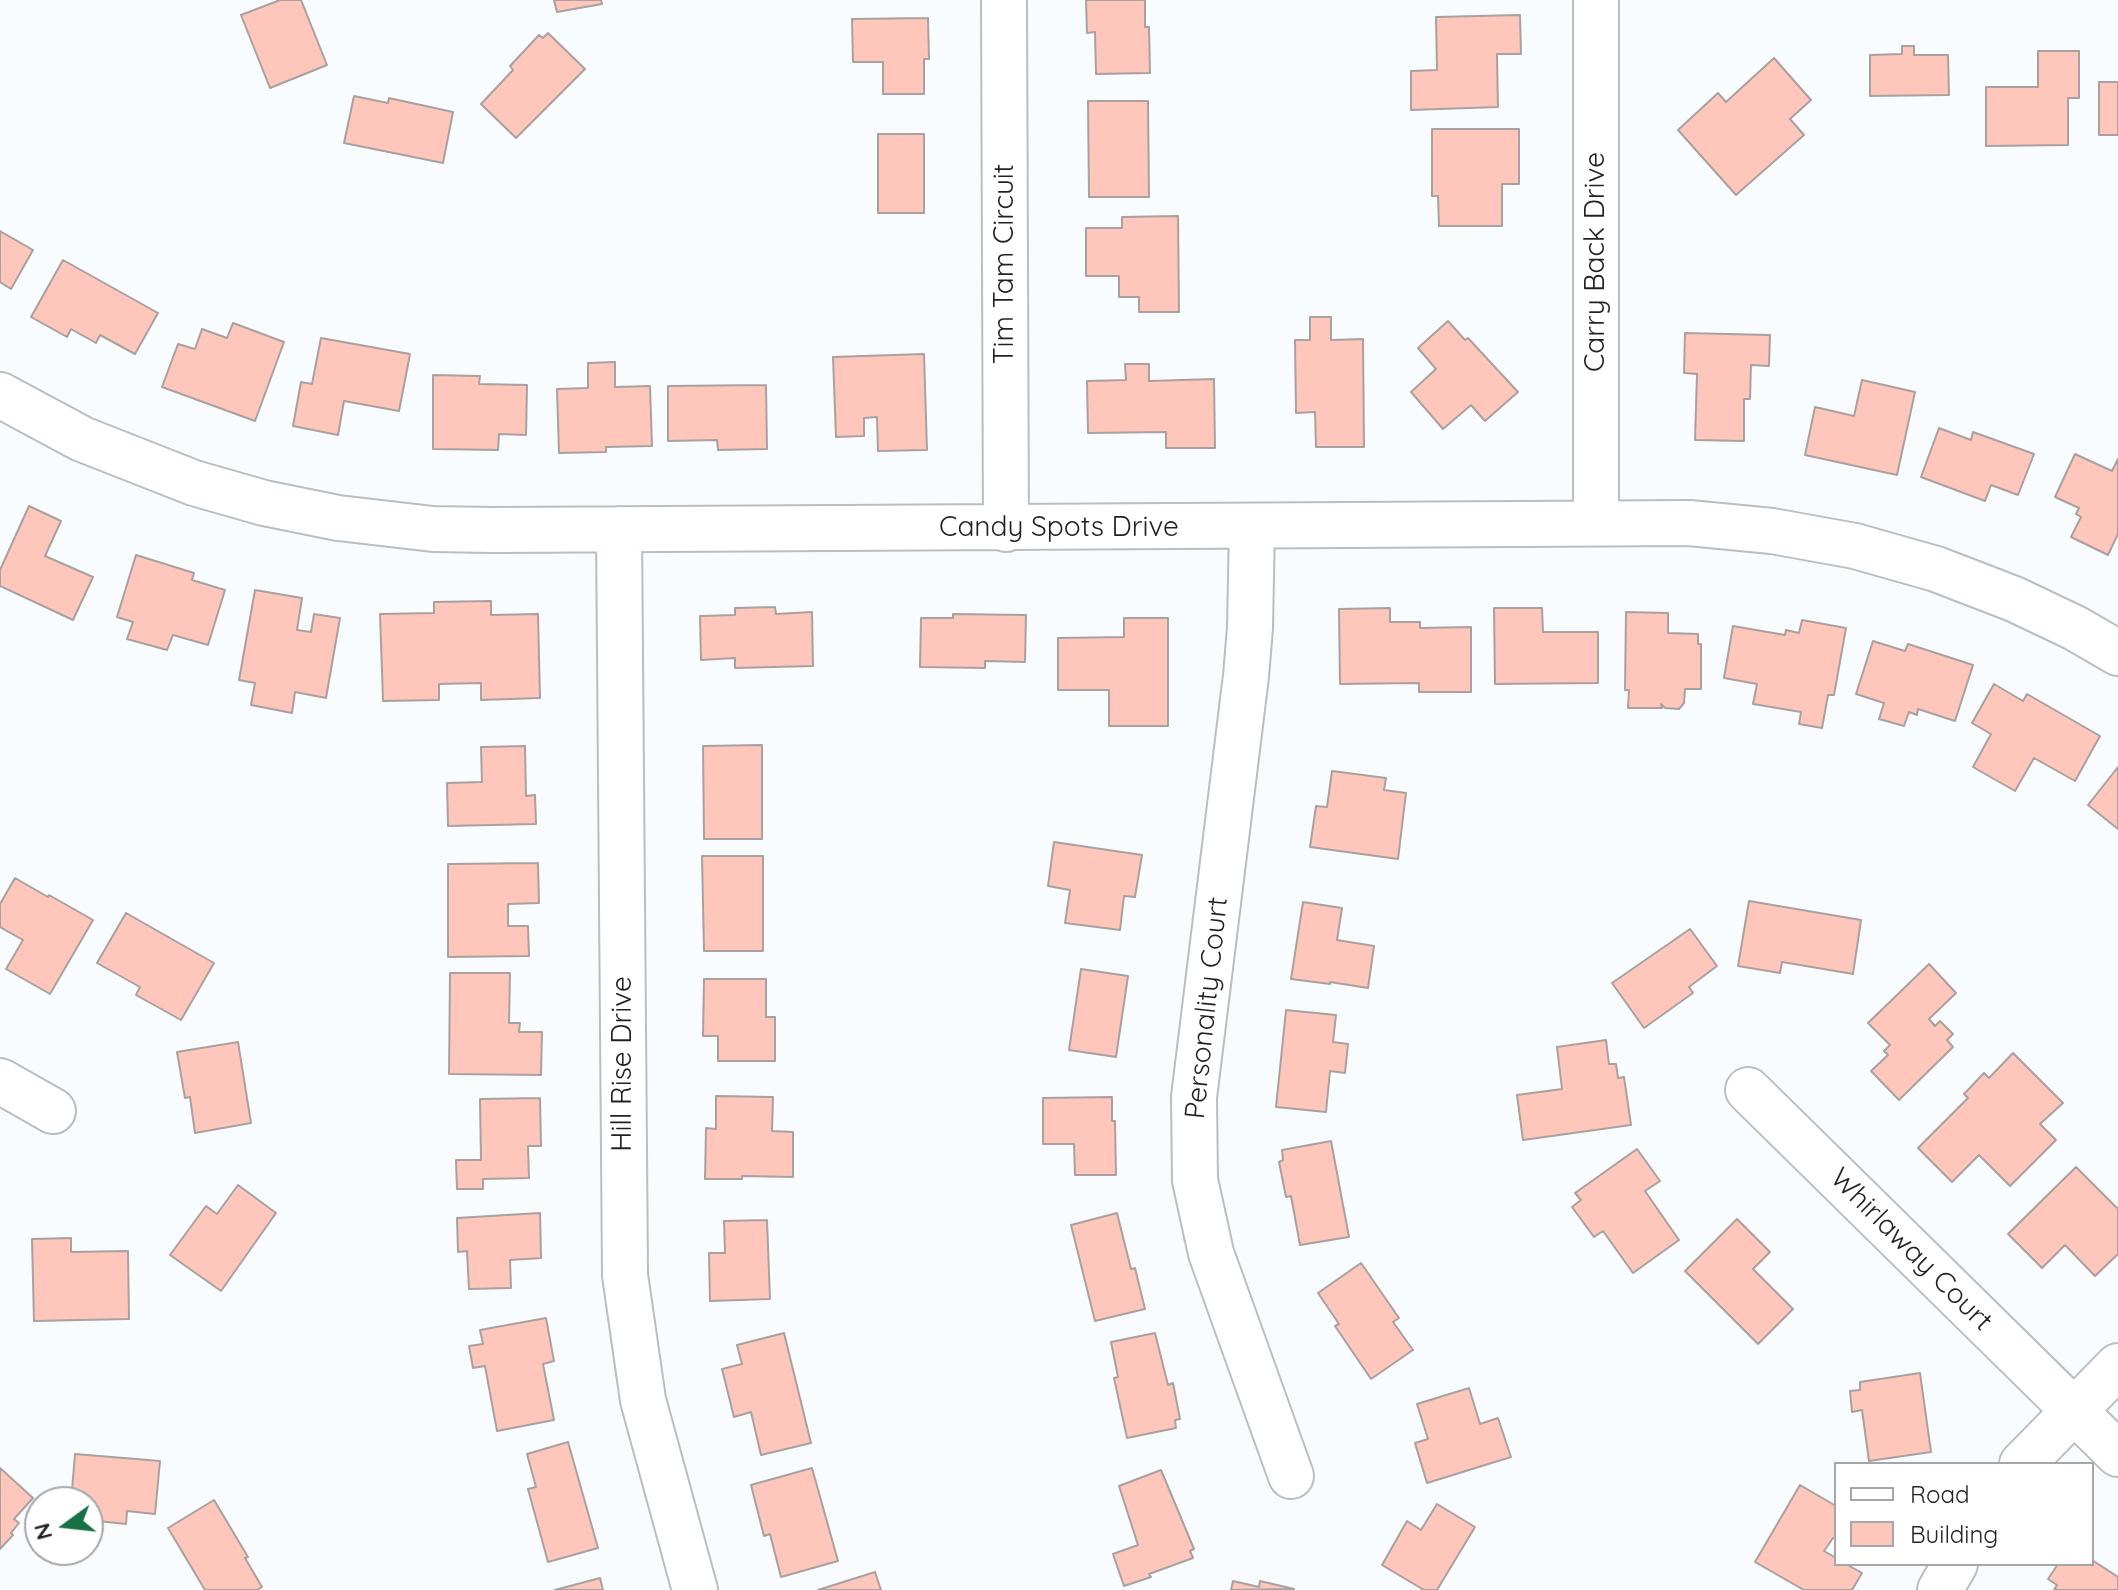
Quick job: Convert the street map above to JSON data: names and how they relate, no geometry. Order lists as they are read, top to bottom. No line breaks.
{"streets":{"street":["Carry Back Drive","Tim Tam Circuit","Candy Spots Drive","Personality Court","Hill Rise Drive","Whirlaway Court"]},"crossings":[["Carry Back Drive","Candy Spots Drive"],["Tim Tam Circuit","Candy Spots Drive"],["Candy Spots Drive","Personality Court"],["Candy Spots Drive","Hill Rise Drive"]],"legend":["Road","Building"],"north":"left"}
